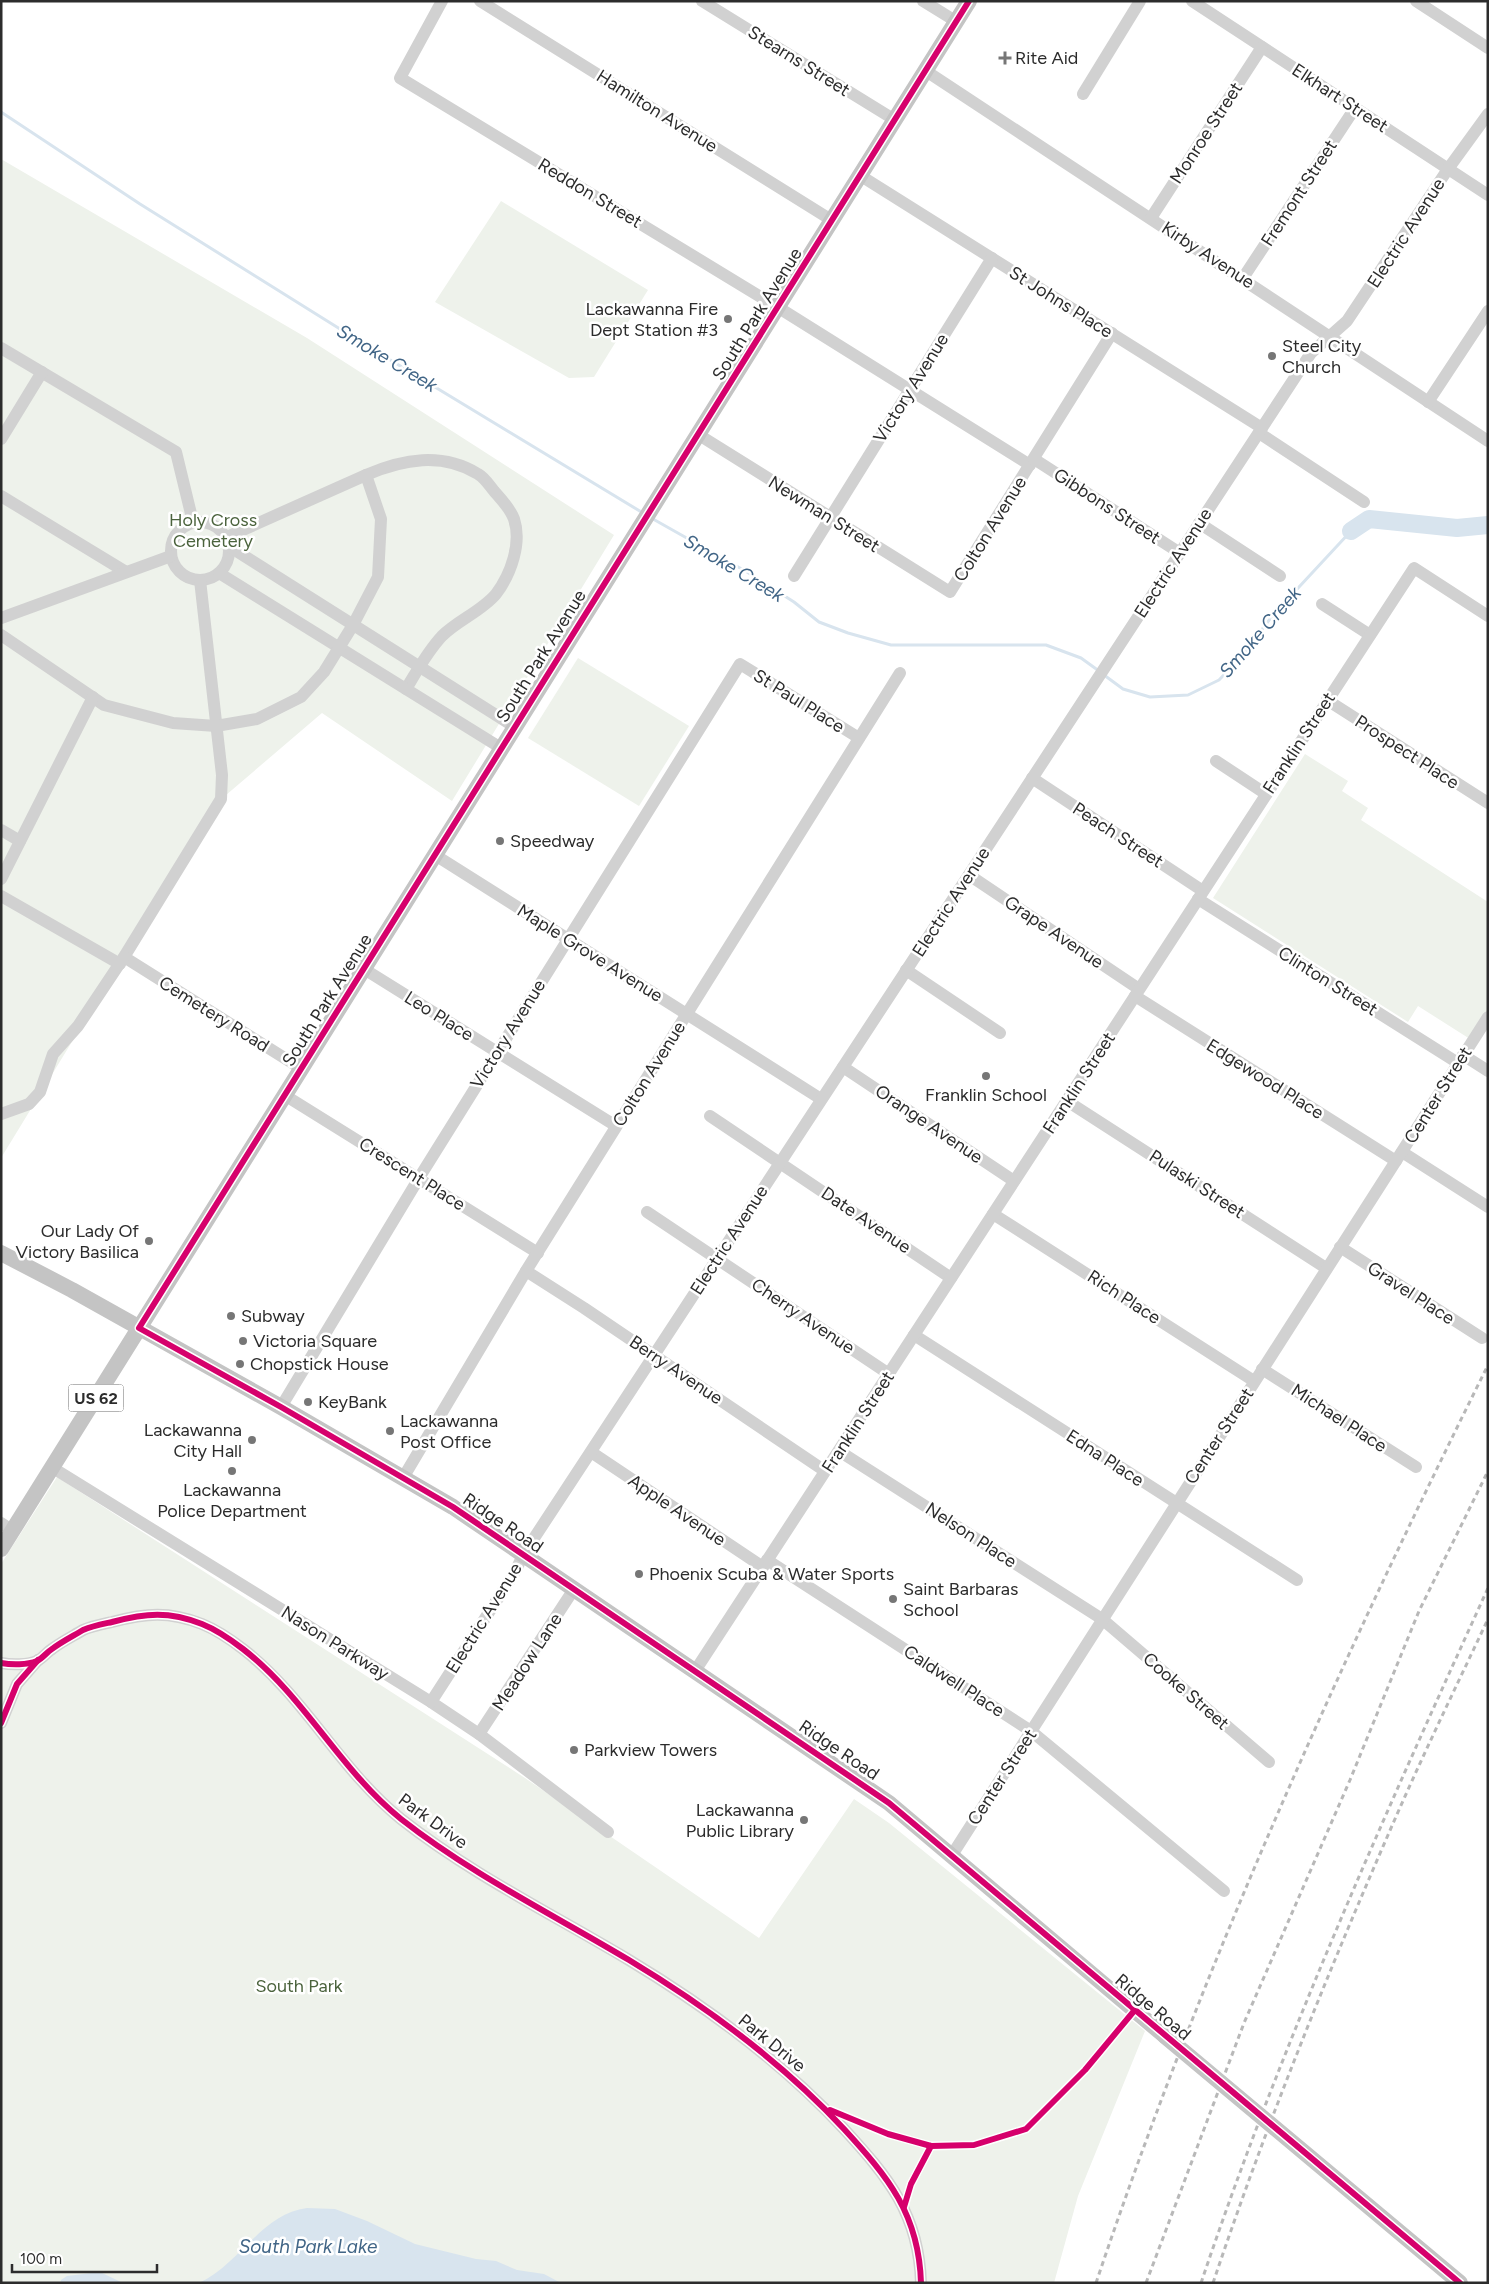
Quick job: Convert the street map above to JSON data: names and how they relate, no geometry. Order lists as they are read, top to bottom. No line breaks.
{"streets":{"main road":["South Park Avenue","US 62","Ridge Road"],"street":["Stearns Street","Elkhart Street","Hamilton Avenue","Monroe Street","Reddon Street","Fremont Street","Electric Avenue","Kirby Avenue","St Johns Place","Victory Avenue","Gibbons Street","Newman Street","Colton Avenue","St Paul Place","Franklin Street","Prospect Place","Peach Street","Grape Avenue","Maple Grove Avenue","Clinton Street","Cemetery Road","Leo Place","Edgewood Place","Center Street","Orange Avenue","Crescent Place","Pulaski Street","Date Avenue","Gravel Place","Rich Place","Cherry Avenue","Berry Avenue","Michael Place","Edna Place","Apple Avenue","Nelson Place","Nason Parkway","Meadow Lane","Caldwell Place","Cooke Street","Park Drive"]},"crossings":[["Stearns Street","South Park Avenue"],["Elkhart Street","Monroe Street"],["Elkhart Street","Fremont Street"],["Elkhart Street","Electric Avenue"],["Hamilton Avenue","South Park Avenue"],["Monroe Street","Kirby Avenue"],["Reddon Street","South Park Avenue"],["Reddon Street","Gibbons Street"],["Fremont Street","Kirby Avenue"],["Electric Avenue","Kirby Avenue"],["Electric Avenue","St Johns Place"],["Electric Avenue","Gibbons Street"],["Electric Avenue","Peach Street"],["Electric Avenue","Grape Avenue"],["Electric Avenue","Maple Grove Avenue"],["Electric Avenue","Orange Avenue"],["Electric Avenue","Date Avenue"],["Electric Avenue","Cherry Avenue"],["Electric Avenue","Berry Avenue"],["Electric Avenue","Apple Avenue"],["Electric Avenue","Ridge Road"],["Electric Avenue","Nason Parkway"],["Kirby Avenue","South Park Avenue"],["St Johns Place","South Park Avenue"],["St Johns Place","Victory Avenue"],["St Johns Place","Colton Avenue"],["South Park Avenue","Gibbons Street"],["South Park Avenue","Newman Street"],["South Park Avenue","Maple Grove Avenue"],["South Park Avenue","Cemetery Road"],["South Park Avenue","Leo Place"],["South Park Avenue","Crescent Place"],["South Park Avenue","Ridge Road"],["South Park Avenue","Nason Parkway"],["Victory Avenue","Gibbons Street"],["Victory Avenue","Newman Street"],["Victory Avenue","St Paul Place"],["Victory Avenue","Maple Grove Avenue"],["Victory Avenue","Leo Place"],["Victory Avenue","Crescent Place"],["Victory Avenue","Ridge Road"],["Gibbons Street","Colton Avenue"],["Newman Street","Colton Avenue"],["Colton Avenue","St Paul Place"],["Colton Avenue","Maple Grove Avenue"],["Colton Avenue","Leo Place"],["Colton Avenue","Crescent Place"],["Colton Avenue","Berry Avenue"],["Colton Avenue","Ridge Road"],["Franklin Street","Prospect Place"],["Franklin Street","Peach Street"],["Franklin Street","Grape Avenue"],["Franklin Street","Clinton Street"],["Franklin Street","Edgewood Place"],["Franklin Street","Orange Avenue"],["Franklin Street","Pulaski Street"],["Franklin Street","Date Avenue"],["Franklin Street","Rich Place"],["Franklin Street","Cherry Avenue"],["Franklin Street","Berry Avenue"],["Franklin Street","Edna Place"],["Franklin Street","Apple Avenue"],["Franklin Street","Ridge Road"],["Franklin Street","Nelson Place"],["Franklin Street","Caldwell Place"],["Peach Street","Clinton Street"],["Grape Avenue","Edgewood Place"],["Clinton Street","Center Street"],["Edgewood Place","Center Street"],["Center Street","Pulaski Street"],["Center Street","Gravel Place"],["Center Street","Rich Place"],["Center Street","Michael Place"],["Center Street","Edna Place"],["Center Street","Ridge Road"],["Center Street","Nelson Place"],["Center Street","Caldwell Place"],["Center Street","Cooke Street"],["Apple Avenue","Caldwell Place"],["Ridge Road","Meadow Lane"],["Nelson Place","Cooke Street"],["Nason Parkway","Meadow Lane"]],"water":["Smoke Creek","South Park Lake"],"parks":["Holy Cross Cemetery","South Park"],"places":{"health":["Rite Aid"],"other":["Lackawanna Fire Dept Station #3","Steel City Church","Speedway","Franklin School","Our Lady Of Victory Basilica","Subway","Victoria Square","Chopstick House","KeyBank","Lackawanna Post Office","Lackawanna City Hall","Lackawanna Police Department","Phoenix Scuba & Water Sports","Saint Barbaras School","Parkview Towers","Lackawanna Public Library"]},"scale_bar":"100 m"}
